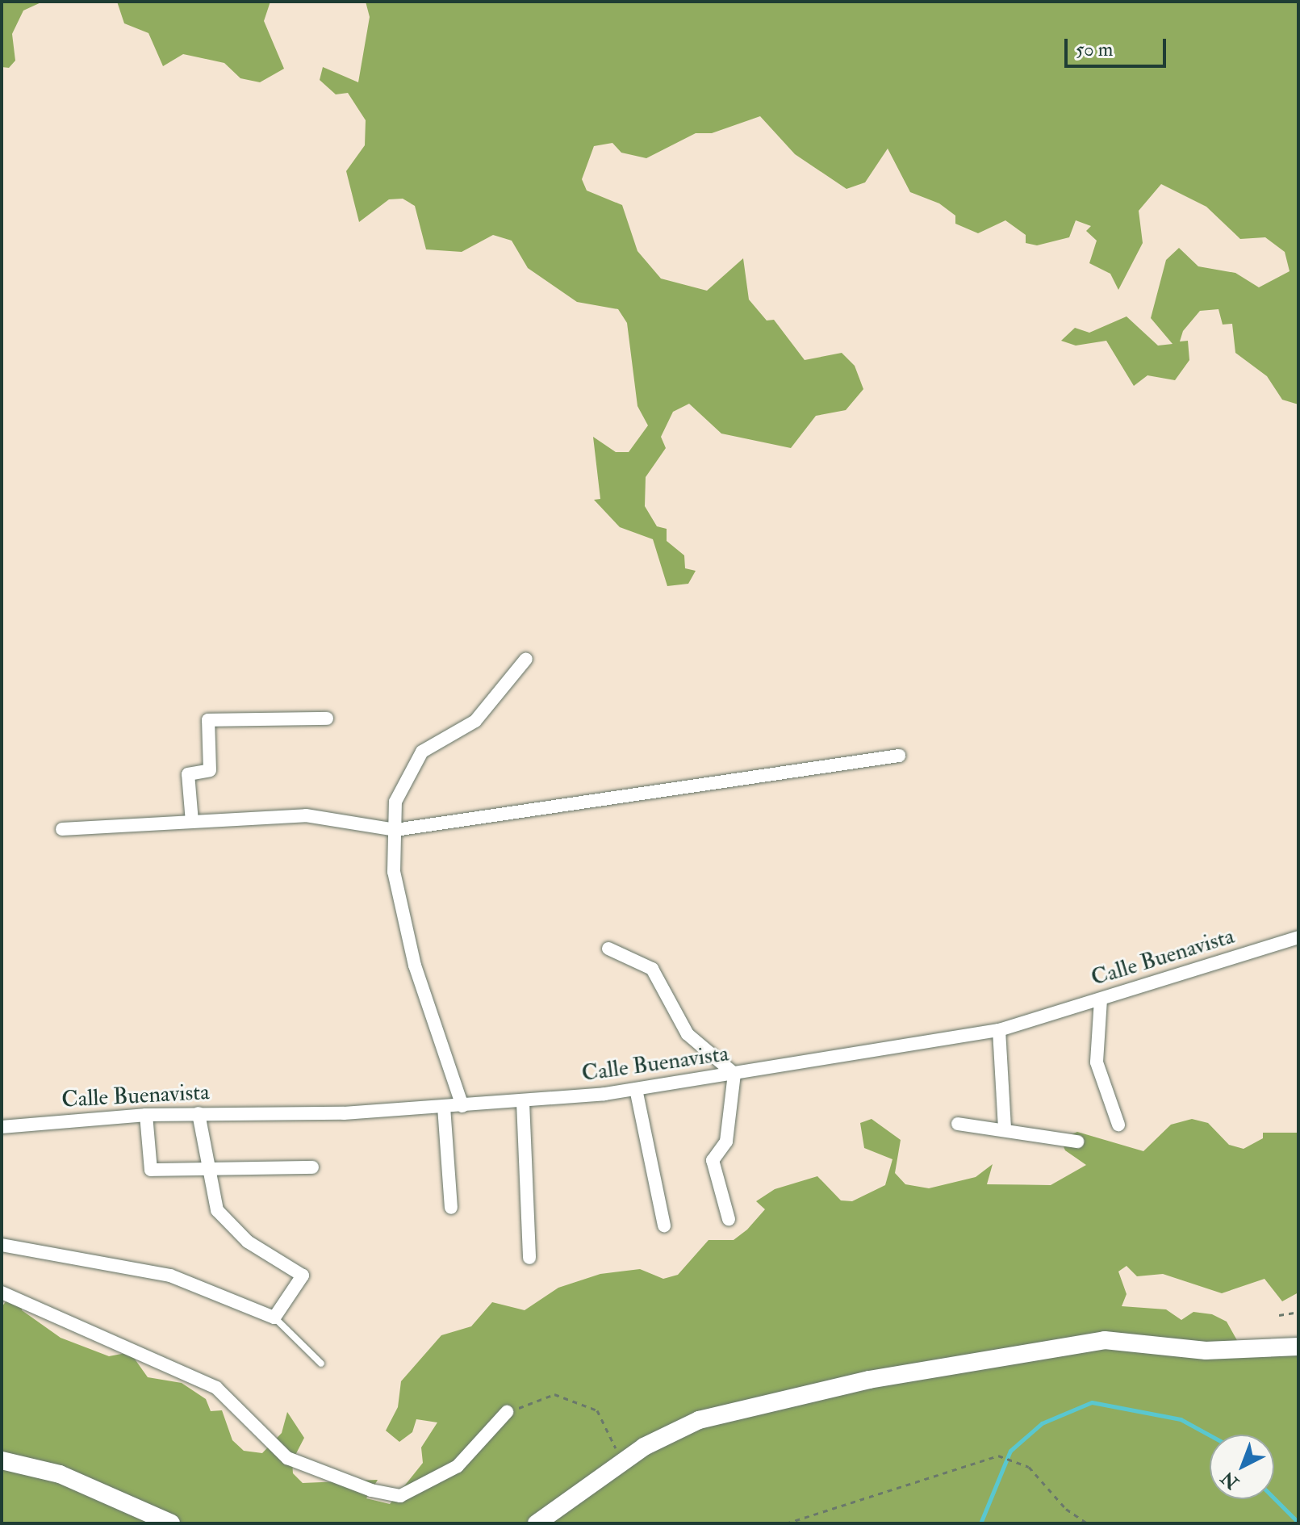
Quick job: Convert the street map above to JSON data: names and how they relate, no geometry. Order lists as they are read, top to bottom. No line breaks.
{"streets":{"street":["Calle Buenavista"]},"scale_bar":"50 m","north":"bottom left"}
